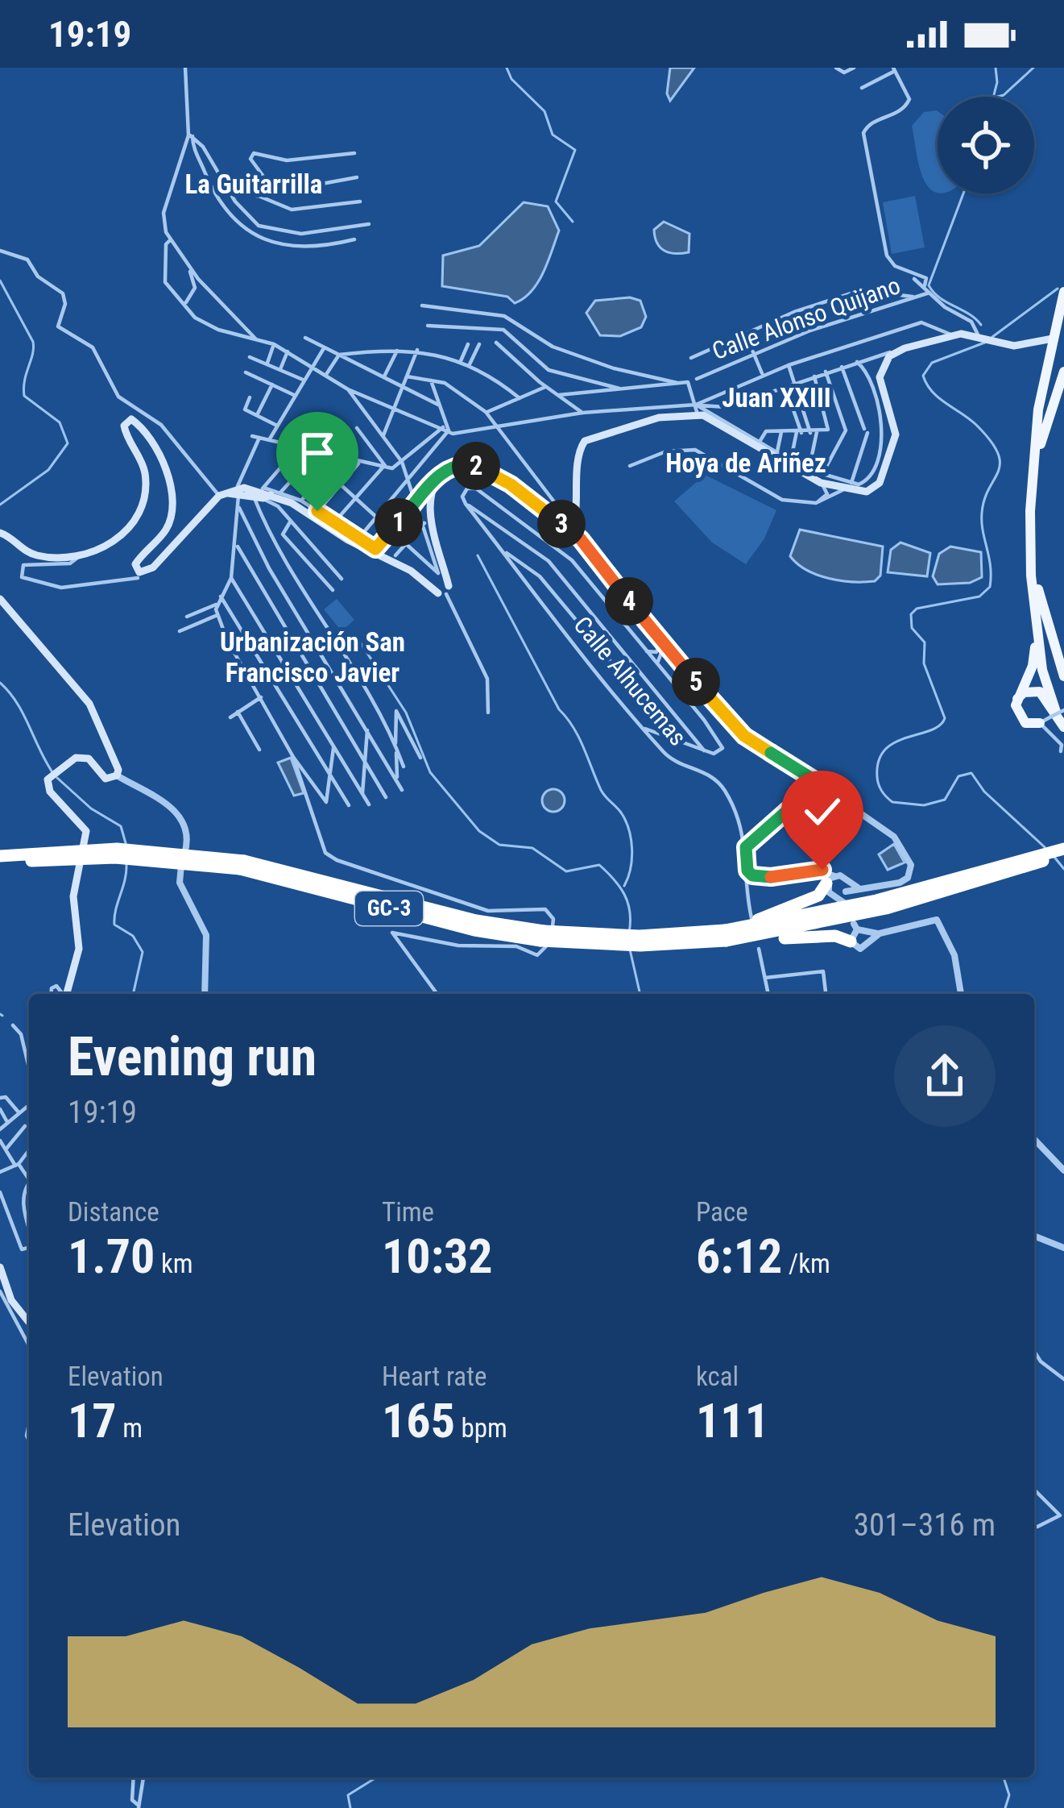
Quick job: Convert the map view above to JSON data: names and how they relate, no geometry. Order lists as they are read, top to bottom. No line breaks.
{"streets":{"highway":["GC-3"],"street":["Calle Alonso Quijano","Calle Alhucemas"]},"districts":["La Guitarrilla","Juan XXIII","Hoya de Ariñez","Urbanización San Francisco Javier"],"page":{"status":"19:19","pins":["2","1","3","4","5"],"heading":["Evening run","19:19"],"stats":[["Distance","1.70 km"],["Time","10:32"],["Pace","6:12 /km"],["Elevation","17 m"],["Heart rate","165 bpm"],["kcal","111"]],"chart":["Elevation","301–316 m"]}}
